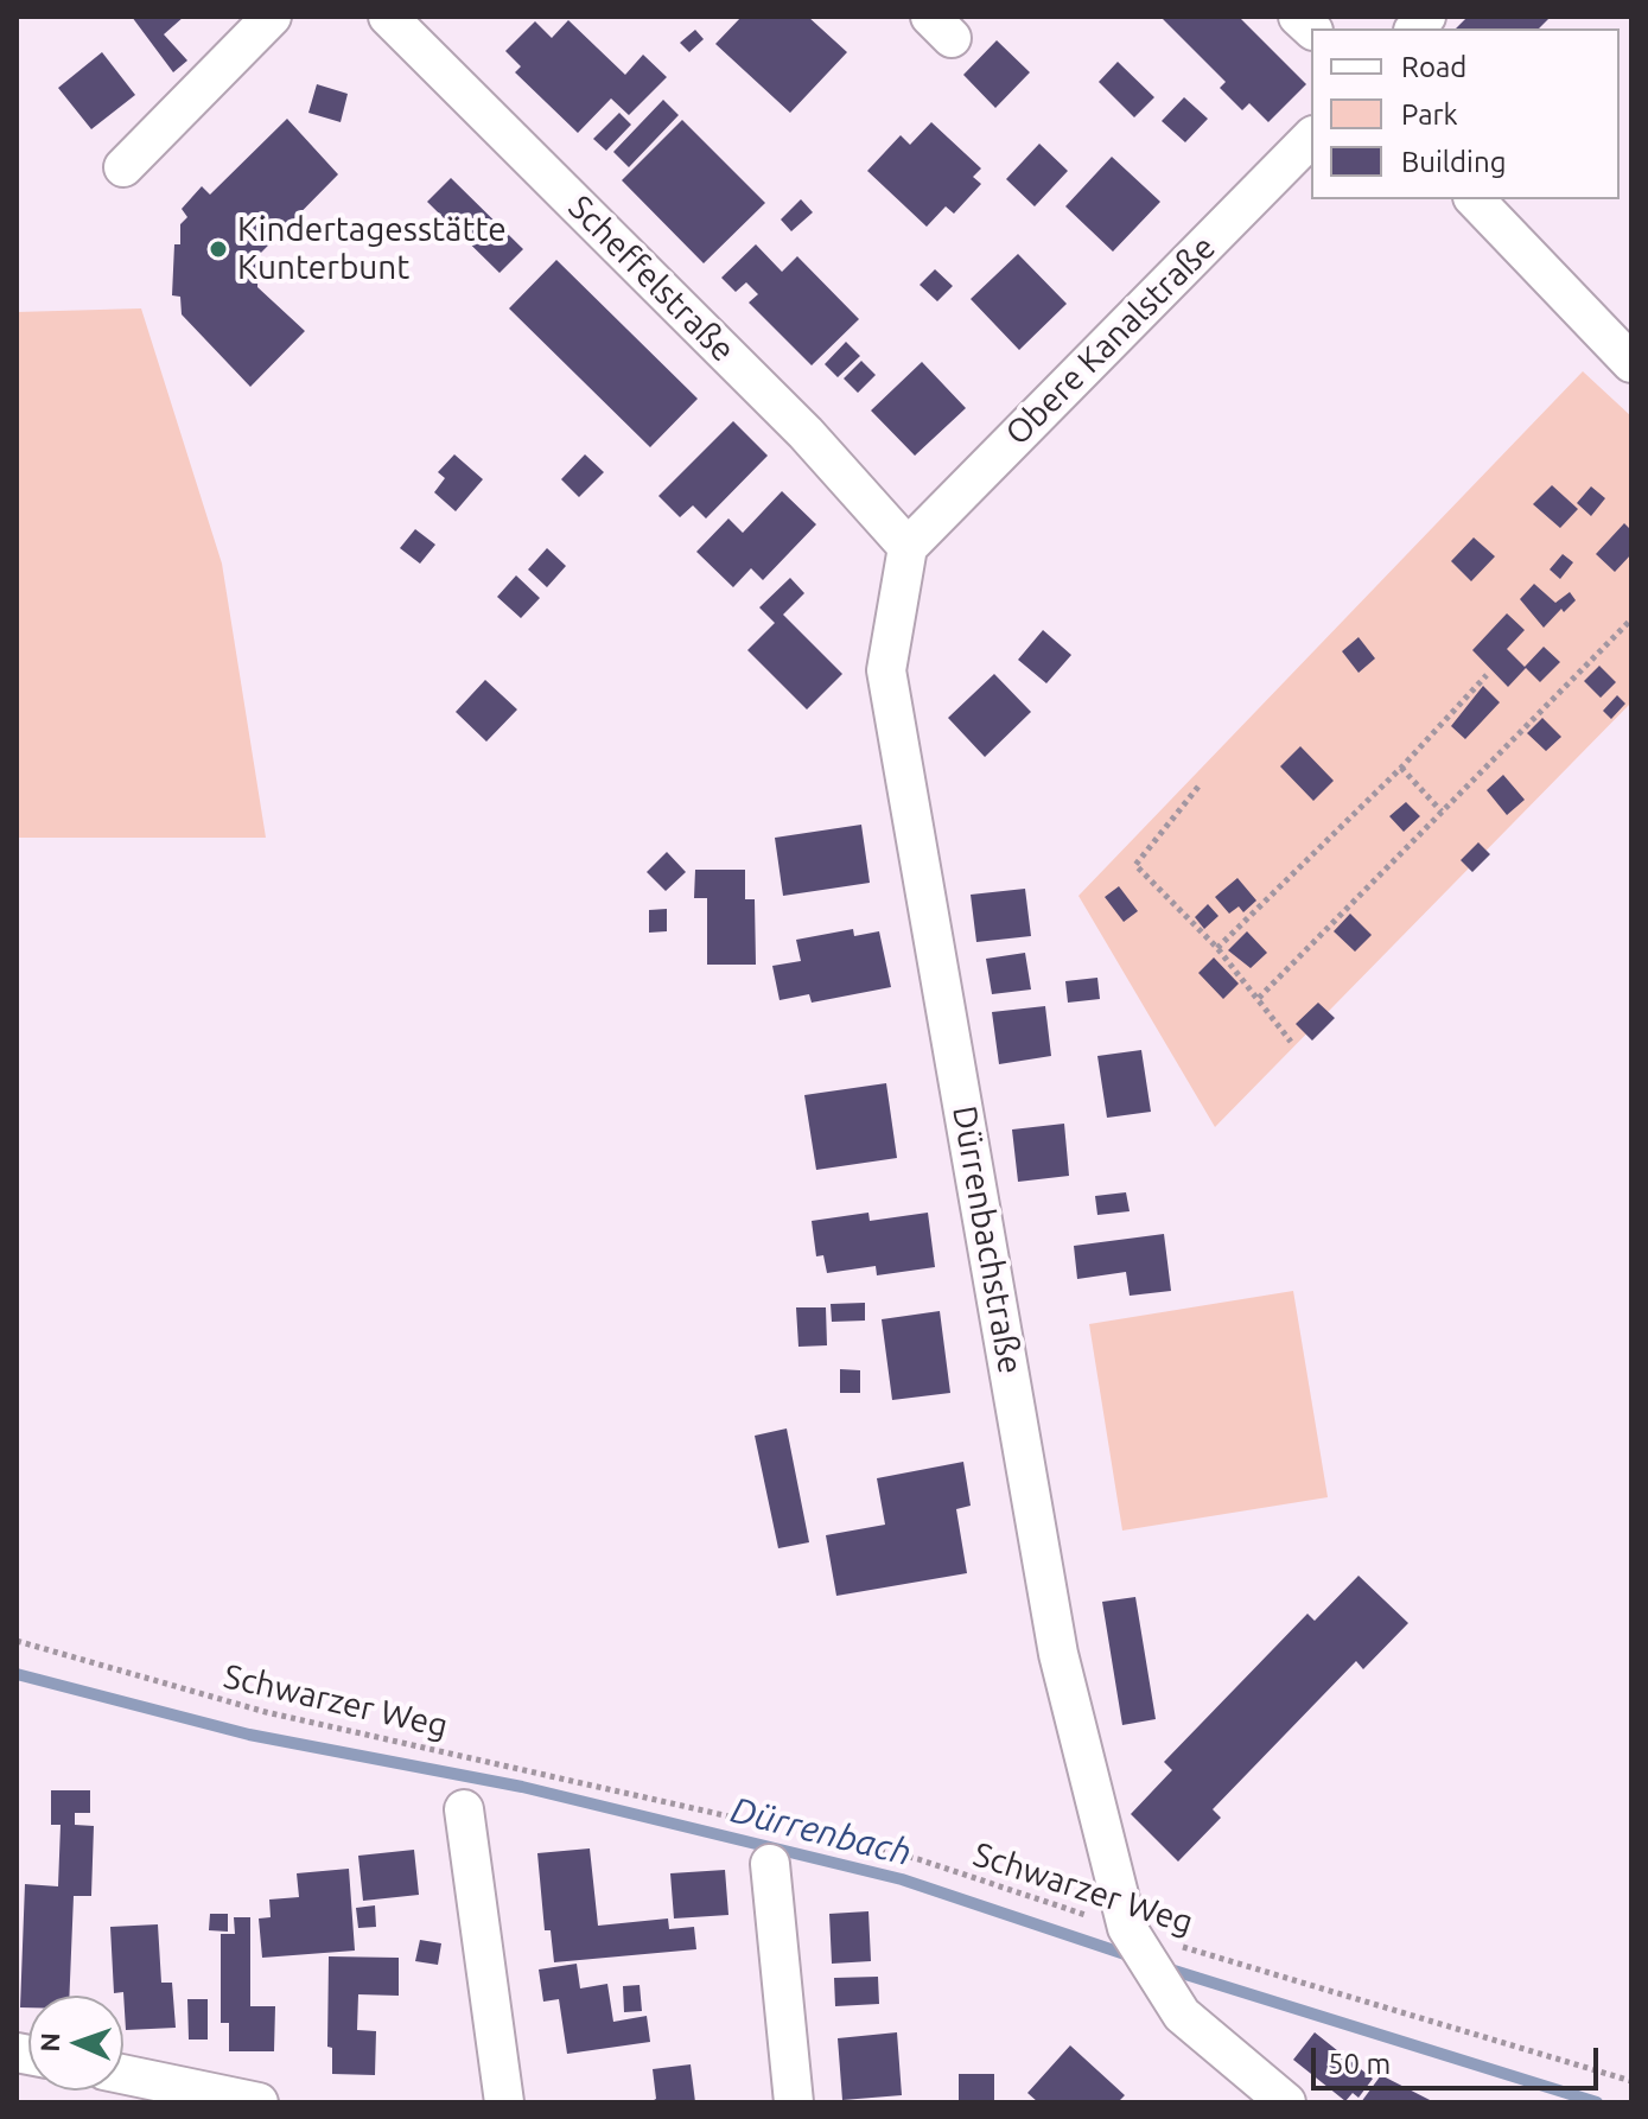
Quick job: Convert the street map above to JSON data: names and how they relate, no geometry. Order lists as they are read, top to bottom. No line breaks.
{"streets":{"street":["Scheffelstraße","Obere Kanalstraße","Dürrenbachstraße"],"path":["Schwarzer Weg"]},"crossings":[["Scheffelstraße","Obere Kanalstraße"],["Scheffelstraße","Dürrenbachstraße"],["Obere Kanalstraße","Dürrenbachstraße"],["Dürrenbachstraße","Schwarzer Weg"]],"water":["Dürrenbach"],"places":["Kindertagesstätte Kunterbunt"],"legend":["Road","Park","Building"],"scale_bar":"50 m","north":"left"}
